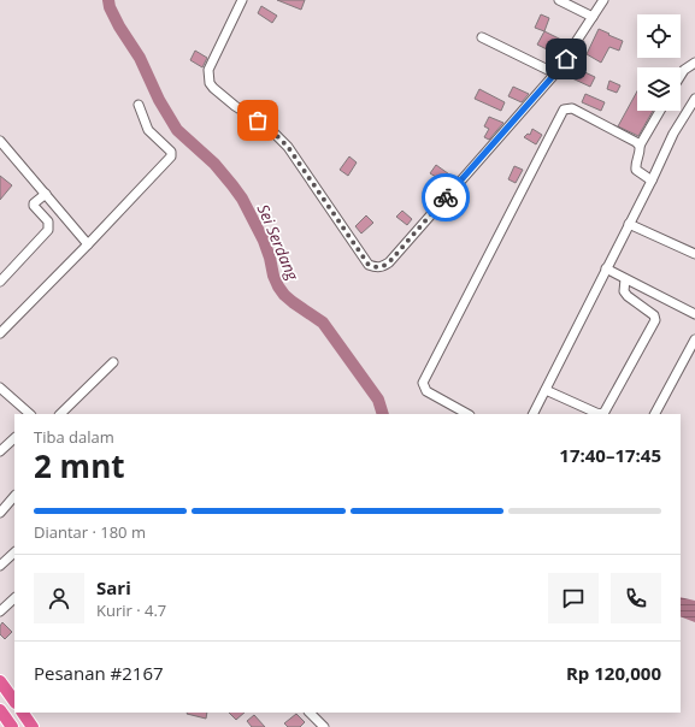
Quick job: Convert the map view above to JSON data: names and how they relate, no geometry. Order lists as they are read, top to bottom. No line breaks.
{"water":["Sei Serdang"],"page":{"heading":["2 mnt","Tiba dalam","17:40–17:45"],"panel":["Sari","Kurir · 4.7","Pesanan #2167","Rp 120,000"],"bar":"Diantar · 180 m"}}
